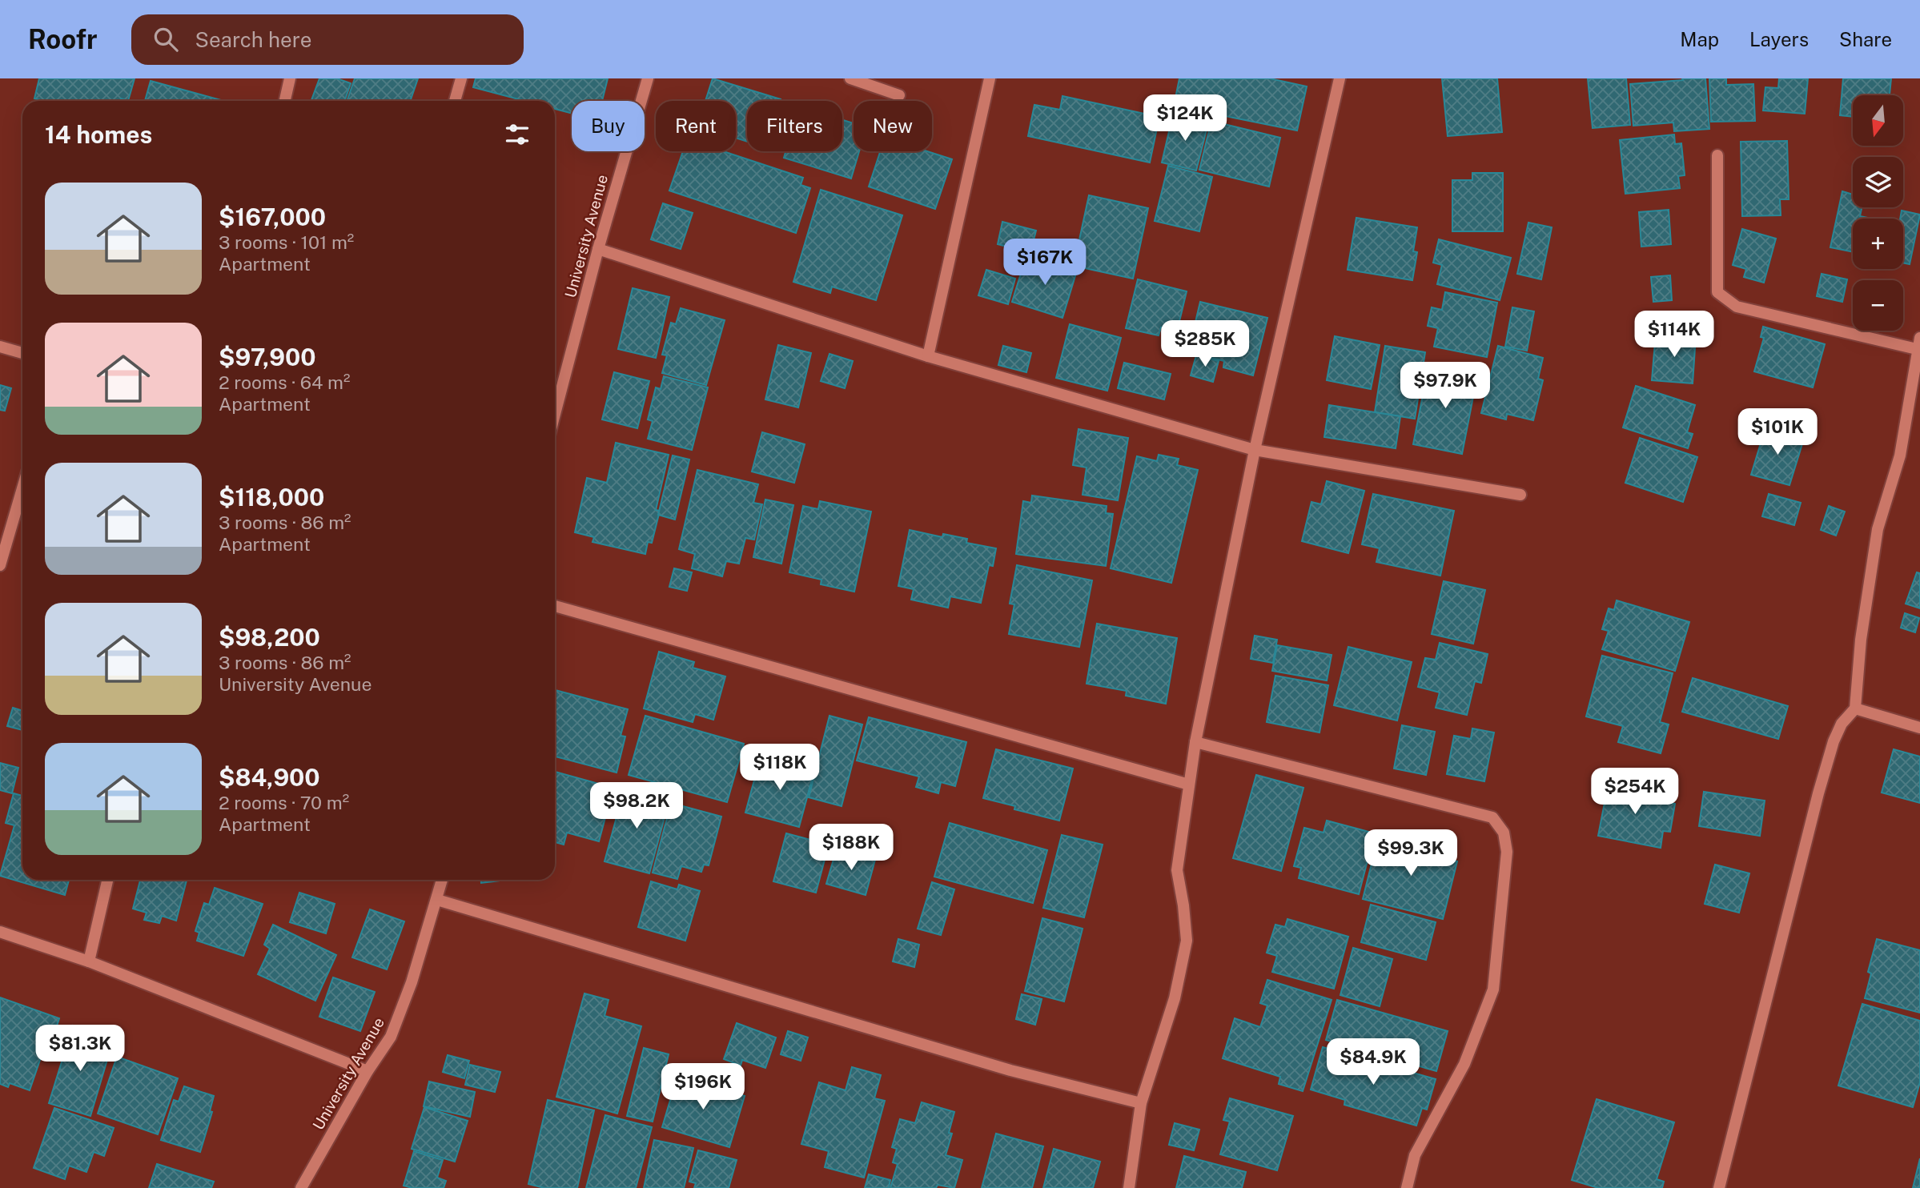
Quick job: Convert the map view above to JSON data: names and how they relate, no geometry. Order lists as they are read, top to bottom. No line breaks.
{"streets":{"street":["University Avenue"]},"north":"bottom","page":{"header":"Roofr","search":"Search here","nav":["Map","Layers","Share"],"price":["$124K","$167K","$114K","$285K","$97.9K","$101K","$118K","$254K","$98.2K","$188K","$99.3K","$81.3K","$84.9K","$196K"],"map_buttons":["+","−"],"chip":["Buy","Rent","Filters","New"],"heading":"14 homes","list":[{"name":"$167,000","note":"3 rooms · 101 m² · Apartment"},{"name":"$97,900","note":"2 rooms · 64 m² · Apartment"},{"name":"$118,000","note":"3 rooms · 86 m² · Apartment"},{"name":"$98,200","note":"3 rooms · 86 m² · University Avenue"},{"name":"$84,900","note":"2 rooms · 70 m² · Apartment"}]}}
